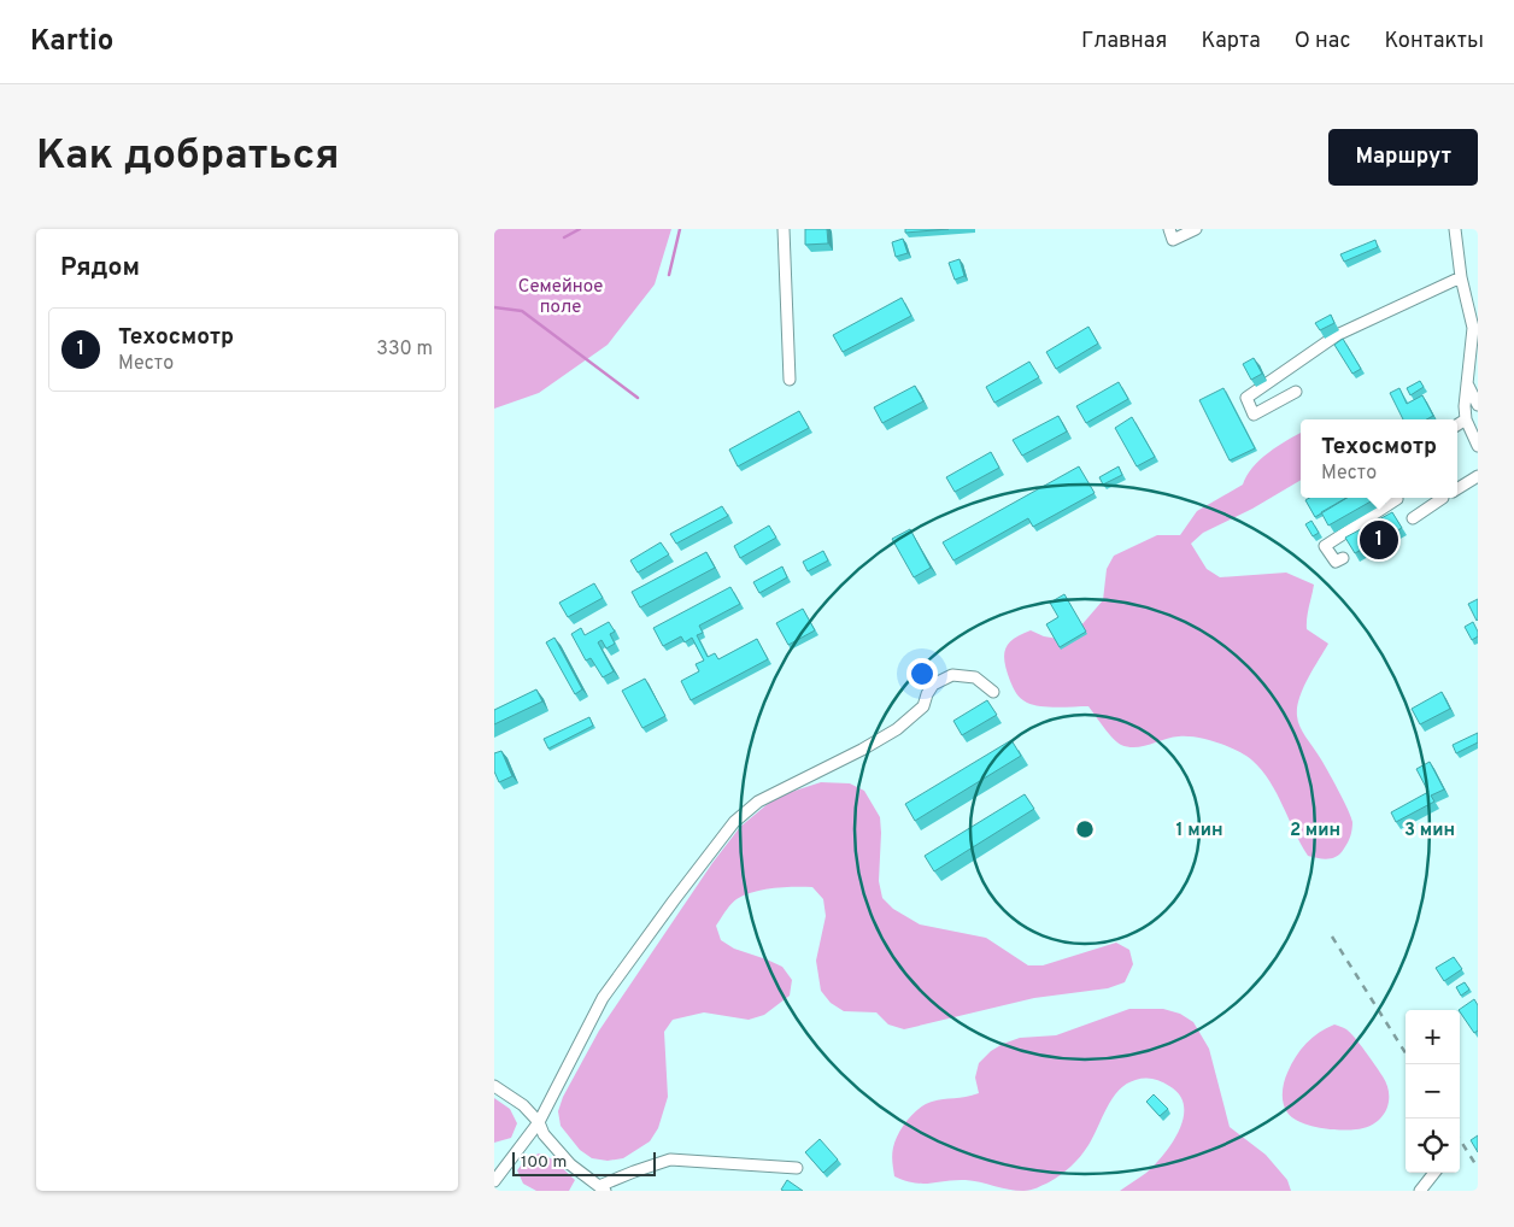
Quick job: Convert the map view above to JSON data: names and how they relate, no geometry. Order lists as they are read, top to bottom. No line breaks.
{"parks":["Семейное поле"],"scale_bar":"100 m","page":{"header":"Kartio","nav":["Главная","Карта","О нас","Контакты"],"buttons":"Маршрут","title":"Как добраться","heading":"Рядом","list":[{"mark":"1","name":"Техосмотр","note":"Место","value":"330 m"}],"popup":["Техосмотр","Место"],"pins":"1","map_buttons":["+","−"],"scale":"100 m"},"rings":["1 мин","2 мин","3 мин"]}
